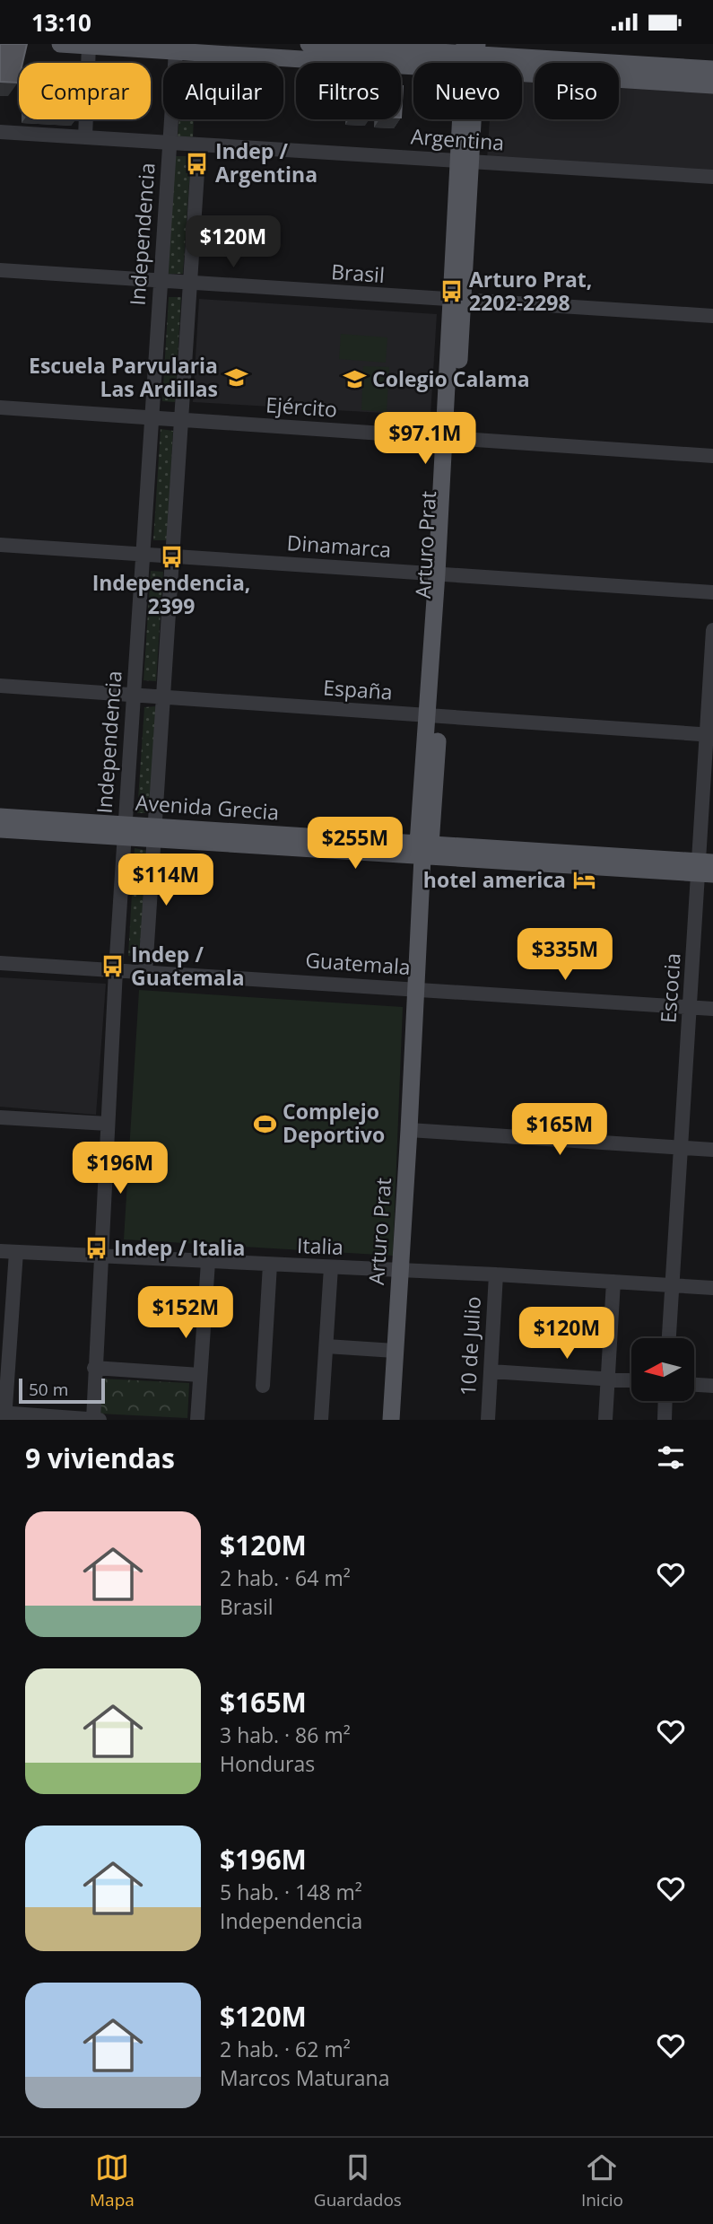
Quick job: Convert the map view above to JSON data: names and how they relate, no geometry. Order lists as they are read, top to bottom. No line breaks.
{"streets":{"main road":["Arturo Prat","Avenida Grecia"],"street":["Argentina","Independencia","Brasil","Ejército","Dinamarca","España","Guatemala","Escocia","Italia","10 de Julio"]},"crossings":[["Argentina","Independencia"],["Argentina","Arturo Prat"],["Independencia","Brasil"],["Independencia","Ejército"],["Independencia","Dinamarca"],["Independencia","España"],["Independencia","Avenida Grecia"],["Independencia","Guatemala"],["Independencia","Italia"],["Brasil","Arturo Prat"],["Ejército","Arturo Prat"],["Arturo Prat","Dinamarca"],["Arturo Prat","España"],["Arturo Prat","Avenida Grecia"],["Arturo Prat","Guatemala"],["Arturo Prat","Italia"],["España","Escocia"],["Avenida Grecia","Escocia"],["Guatemala","Escocia"],["Escocia","Italia"],["Italia","10 de Julio"]],"places":{"bus stop":["Indep / Argentina","Arturo Prat, 2202-2298","Independencia, 2399","Indep / Guatemala","Indep / Italia"],"school or university":["Escuela Parvularia Las Ardillas","Colegio Calama"],"hotel":["hotel america"],"sports":["Complejo Deportivo"]},"scale_bar":"50 m","north":"left","page":{"status":"13:10","chip":["Comprar","Alquilar","Filtros","Nuevo","Piso"],"price":["$120M","$97.1M","$255M","$114M","$335M","$165M","$196M","$152M","$120M"],"scale":"50 m","heading":"9 viviendas","list":[{"name":"$120M","note":"2 hab. · 64 m² · Brasil"},{"name":"$165M","note":"3 hab. · 86 m² · Honduras"},{"name":"$196M","note":"5 hab. · 148 m² · Independencia"},{"name":"$120M","note":"2 hab. · 62 m² · Marcos Maturana"}],"tabs":["Mapa","Guardados","Inicio"]}}
